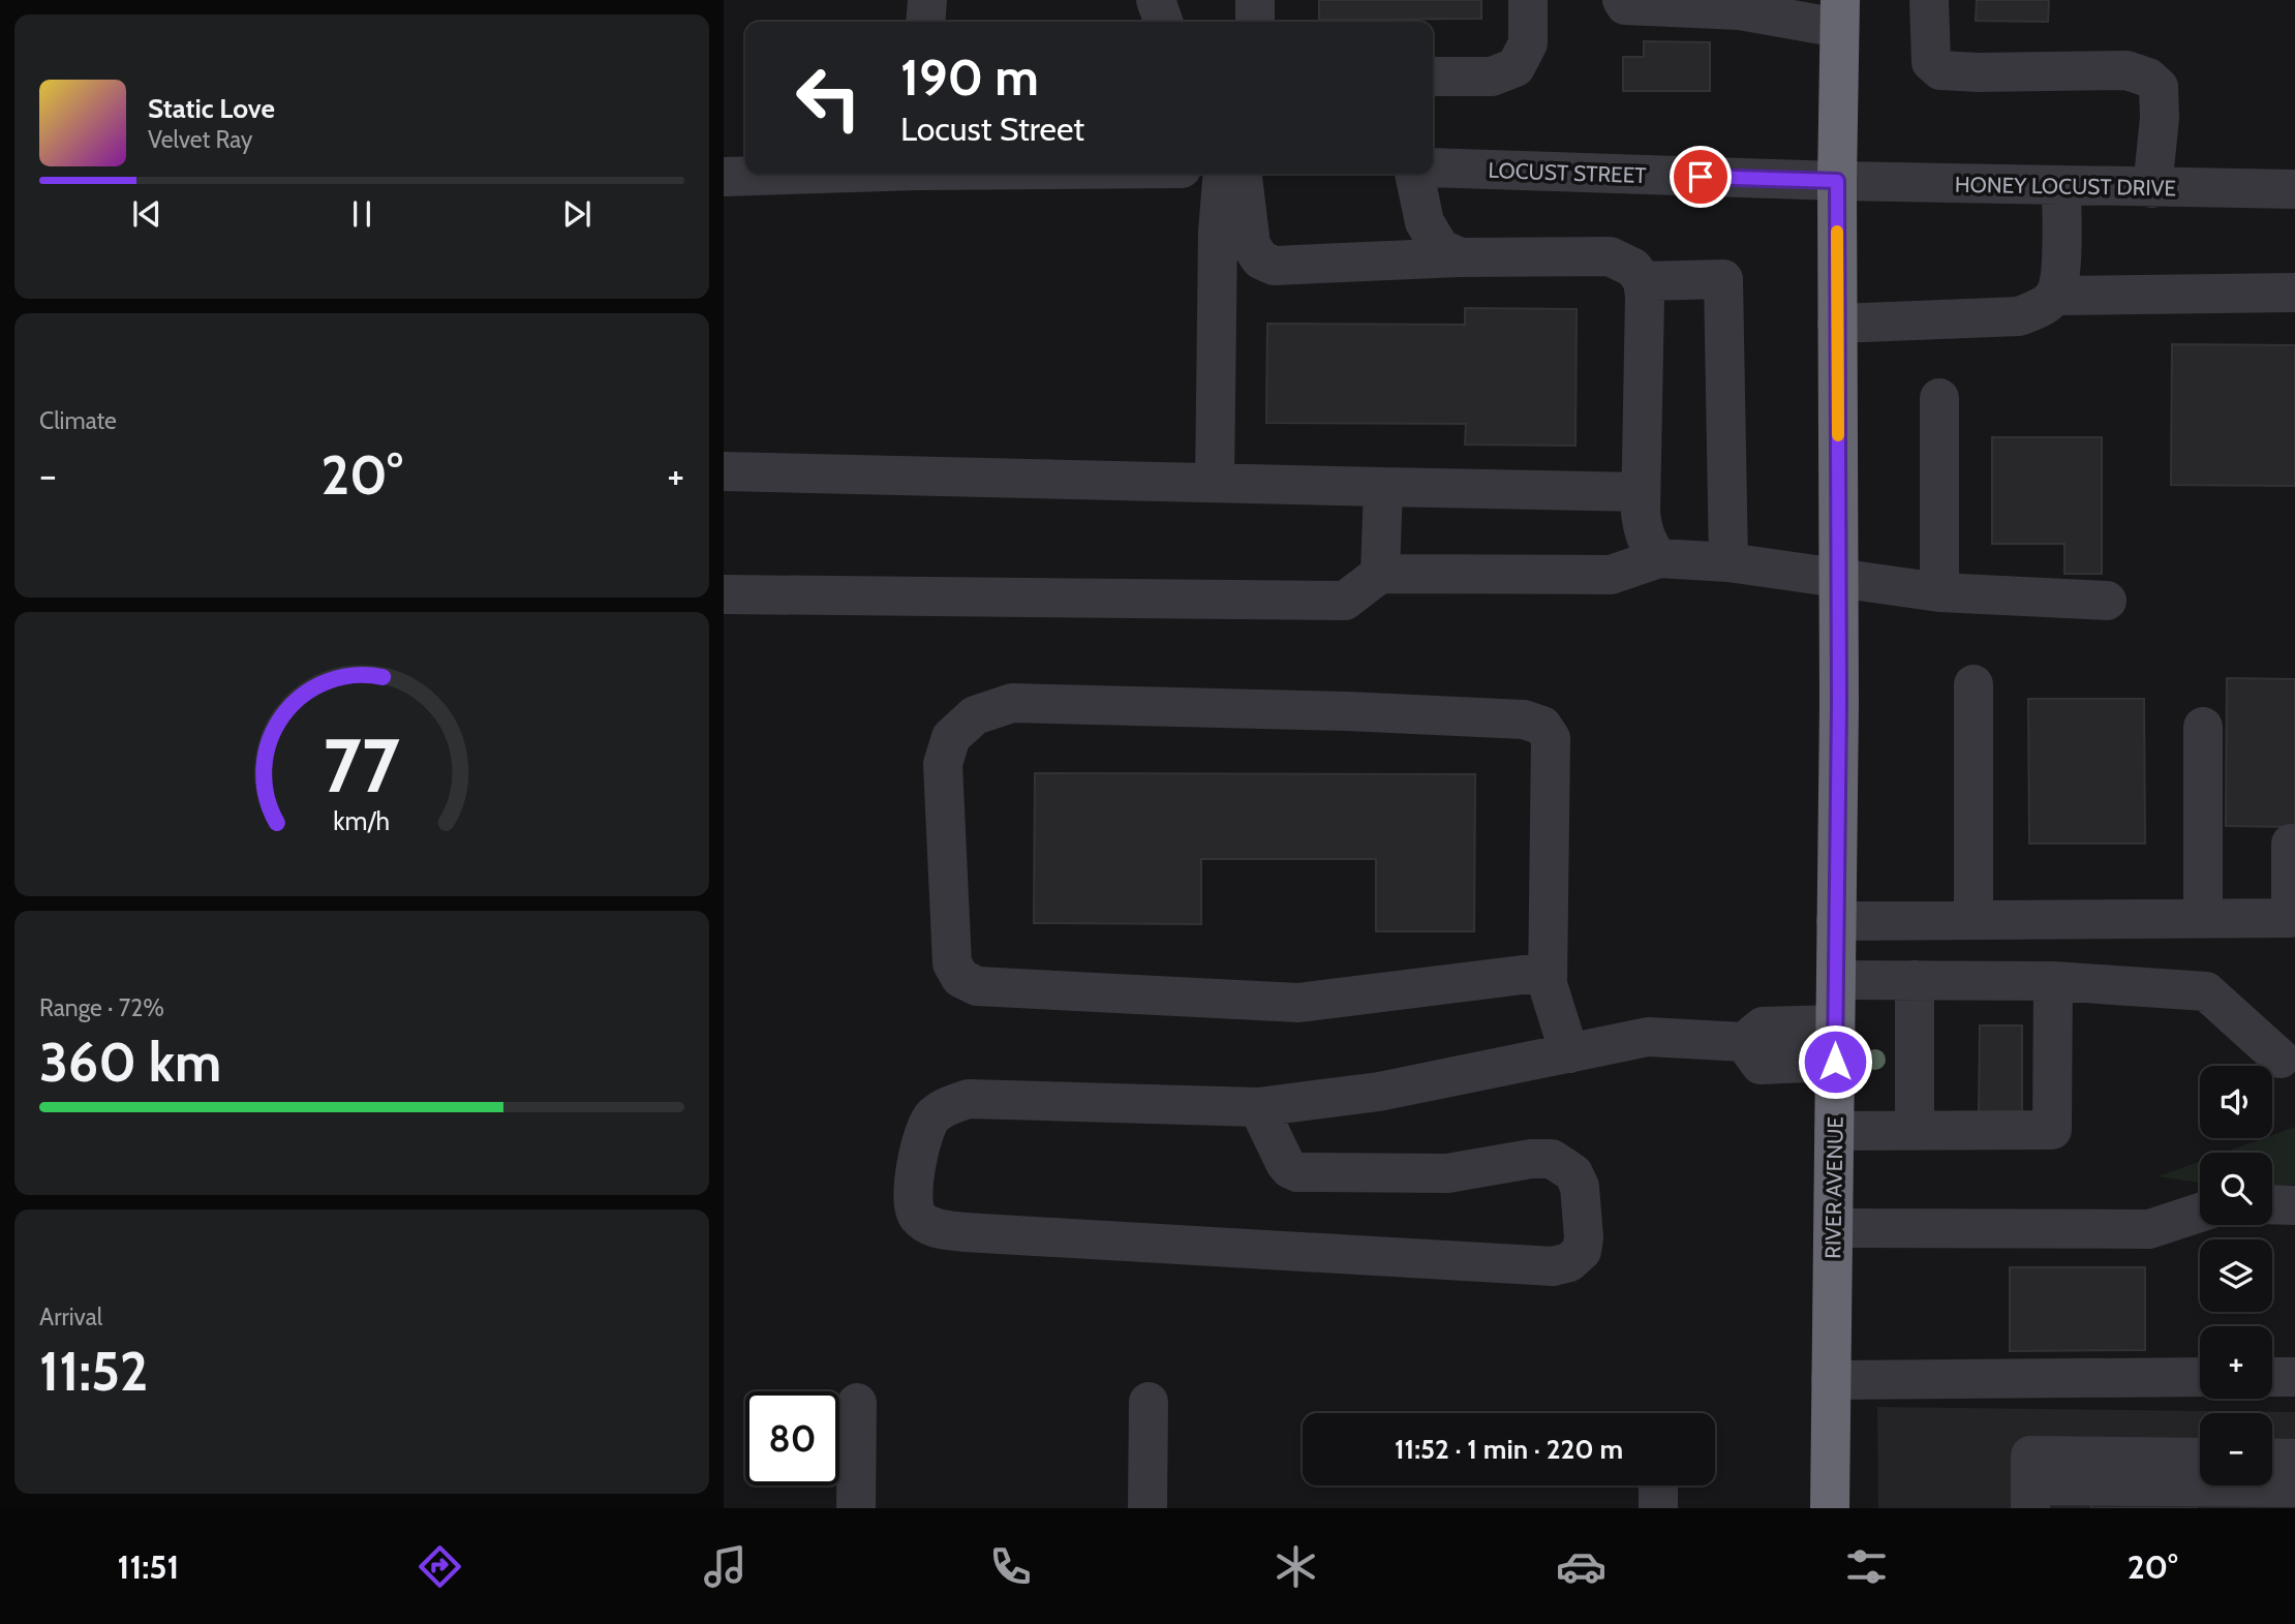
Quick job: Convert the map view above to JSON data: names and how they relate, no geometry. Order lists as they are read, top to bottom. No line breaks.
{"streets":{"highway":["RIVER AVENUE"],"street":["LOCUST STREET","HONEY LOCUST DRIVE"]},"crossings":[["LOCUST STREET","HONEY LOCUST DRIVE"],["LOCUST STREET","RIVER AVENUE"],["HONEY LOCUST DRIVE","RIVER AVENUE"]],"page":{"turn":["190 m","Locust Street"],"song":["Static Love","Velvet Ray"],"tile":["Climate",["Range · 72%","360 km"],["Arrival","11:52"]],"heat":["−","20°","+"],"map_buttons":["+","−"],"limit":"80","trip":"11:52 · 1 min · 220 m","tabs":["11:51","20°"],"gauge":["77","km/h"]}}
